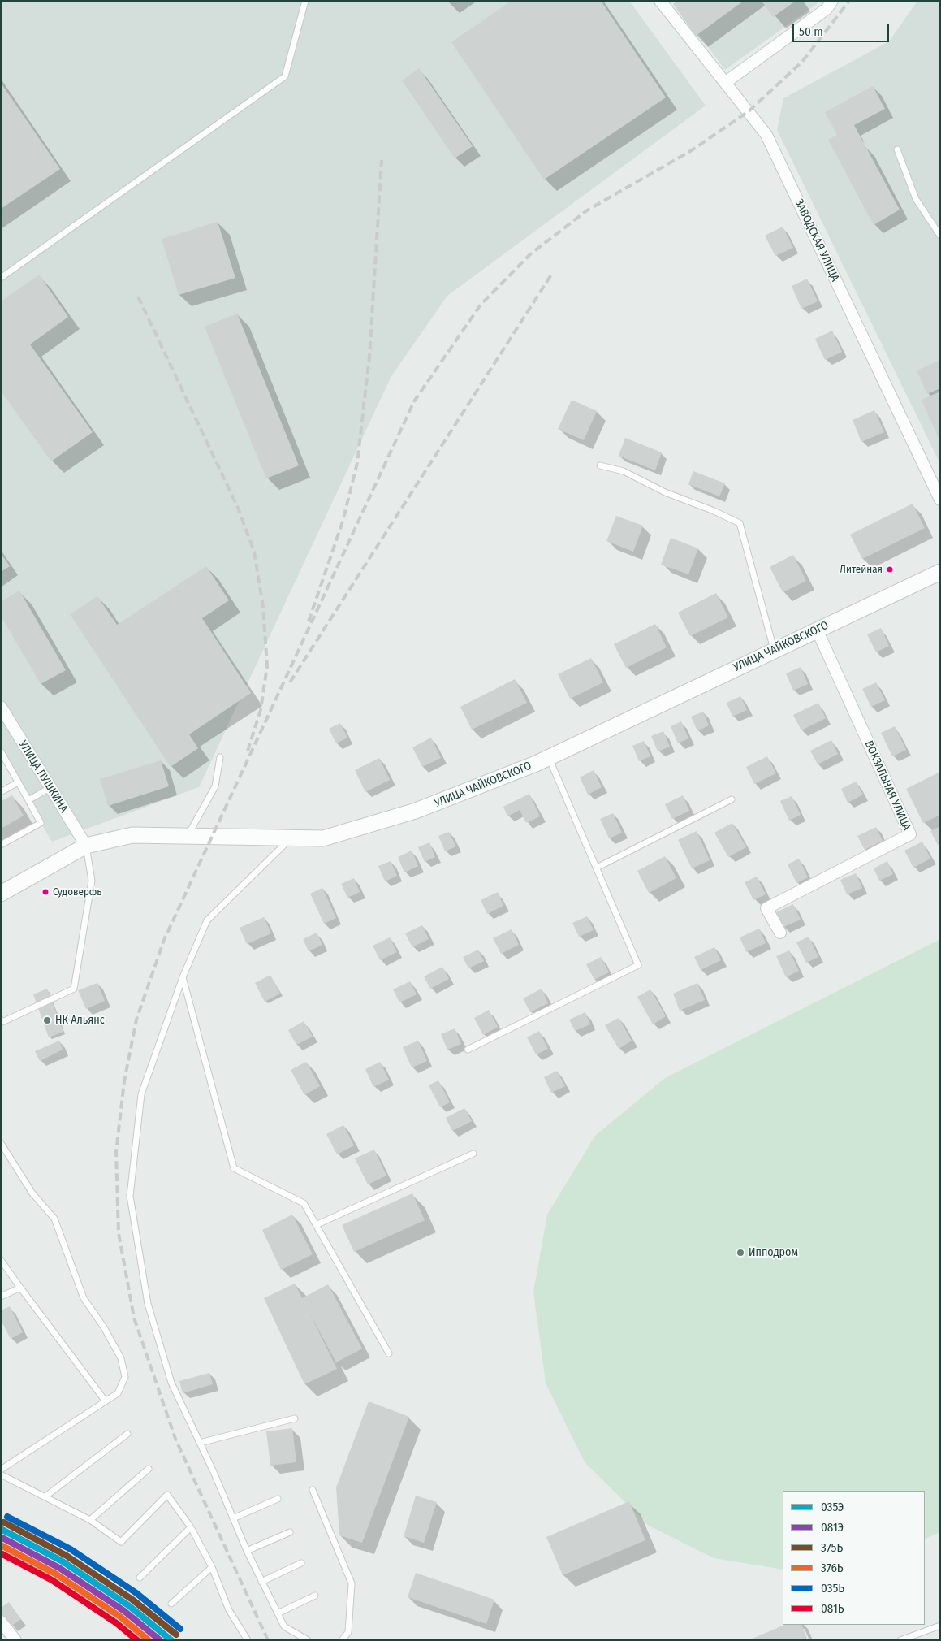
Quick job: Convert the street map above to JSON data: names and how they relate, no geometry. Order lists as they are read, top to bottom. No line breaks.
{"streets":{"street":["ЗАВОДСКАЯ УЛИЦА","УЛИЦА ЧАЙКОВСКОГО","УЛИЦА ПУШКИНА","ВОКЗАЛЬНАЯ УЛИЦА"]},"crossings":[["УЛИЦА ЧАЙКОВСКОГО","УЛИЦА ПУШКИНА"],["УЛИЦА ЧАЙКОВСКОГО","ВОКЗАЛЬНАЯ УЛИЦА"]],"places":["Литейная","Судоверфь","НК Альянс","Ипподром"],"lines":["transit line 035Ь","transit line 375Ь","transit line 035Э","transit line 081Э","transit line 376Ь","transit line 081Ь"],"legend":["035Э","081Э","375Ь","376Ь","035Ь","081Ь"],"scale_bar":"50 m"}
